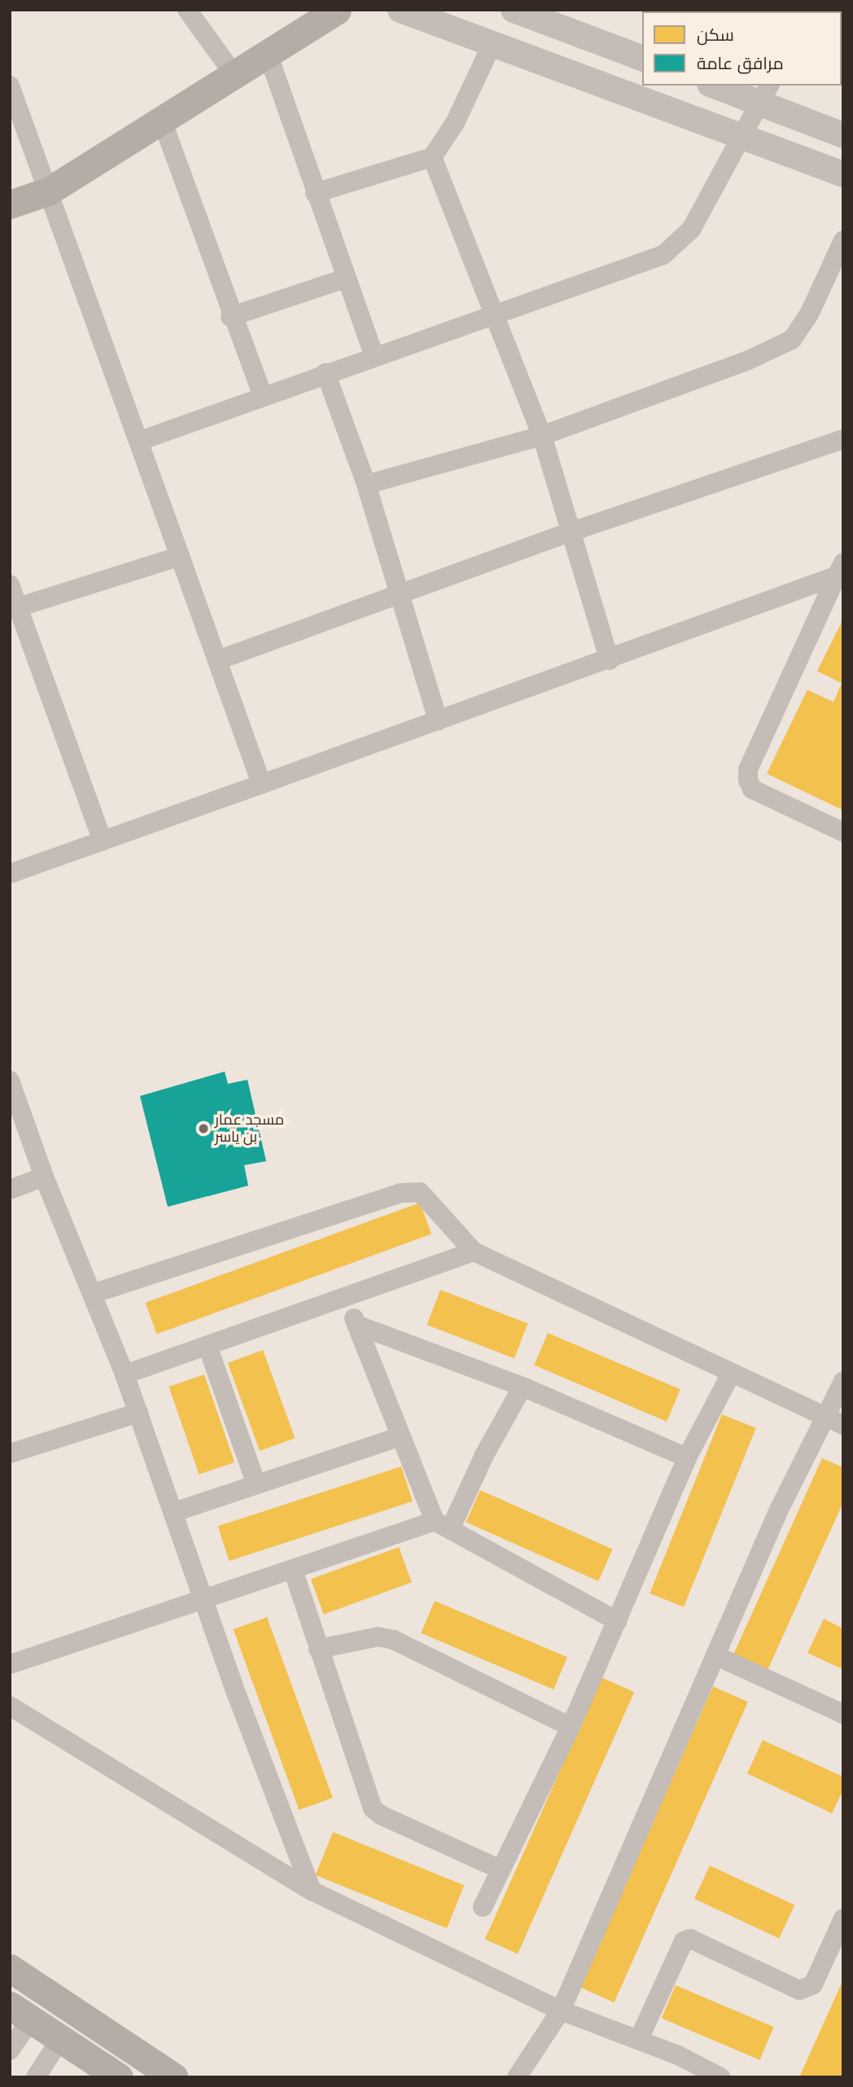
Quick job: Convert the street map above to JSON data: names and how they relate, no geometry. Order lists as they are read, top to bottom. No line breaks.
{"places":["مسجد عمار بن ياسر"],"legend":["سكن","مرافق عامة"]}
